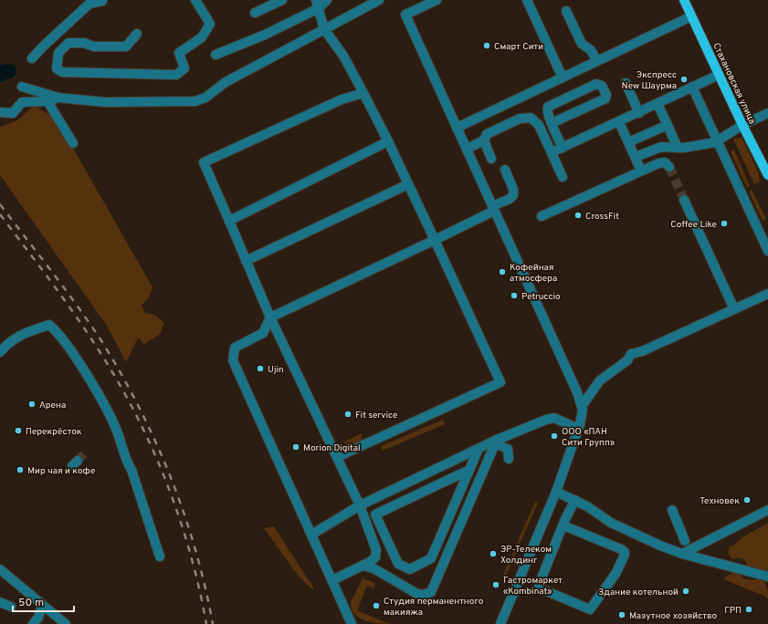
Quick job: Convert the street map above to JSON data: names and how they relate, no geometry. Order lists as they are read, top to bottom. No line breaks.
{"streets":{"main road":["Стахановская улица"]},"places":["Смарт Сити","Экспресс New Шаурма","CrossFit","Coffee Like","Кофейная атмосфера","Petruccio","Ujin","Арена","Fit service","Перекрёсток","ООО «ПАН Сити Групп»","Morion Digital","Мир чая и кофе","Техновек","ЭР-Телеком Холдинг","Гастромаркет «Kombinat»","Здание котельной","Студия перманентного макияжа","ГРП","Мазутное хозяйство"],"scale_bar":"50 m"}
